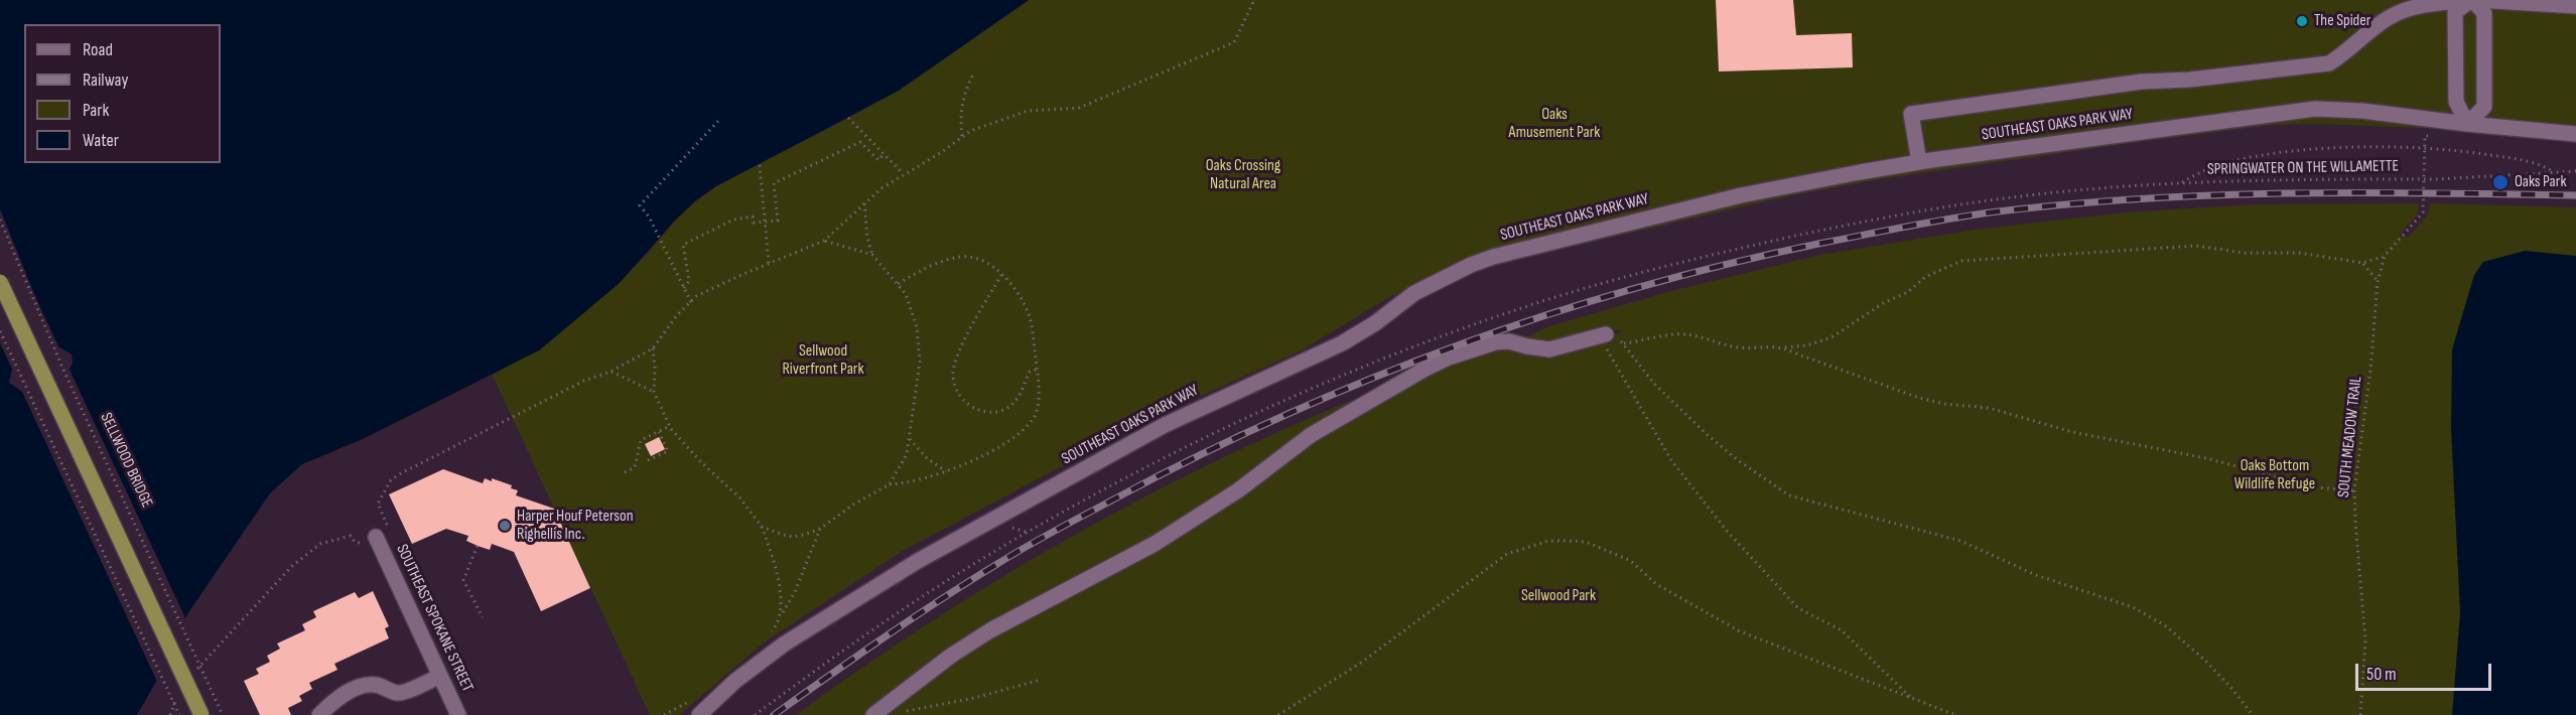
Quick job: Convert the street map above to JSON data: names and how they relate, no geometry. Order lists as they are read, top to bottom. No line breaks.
{"streets":{"street":["SOUTHEAST OAKS PARK WAY","SOUTHEAST SPOKANE STREET"],"path":["SPRINGWATER ON THE WILLAMETTE","SOUTH MEADOW TRAIL","SELLWOOD BRIDGE"]},"crossings":[["SPRINGWATER ON THE WILLAMETTE","SOUTH MEADOW TRAIL"]],"parks":["Oaks Amusement Park","Oaks Crossing Natural Area","Sellwood Riverfront Park","Oaks Bottom Wildlife Refuge","Sellwood Park"],"places":["The Spider","Oaks Park","Harper Houf Peterson Righellis Inc."],"legend":["Road","Railway","Park","Water"],"scale_bar":"50 m"}
